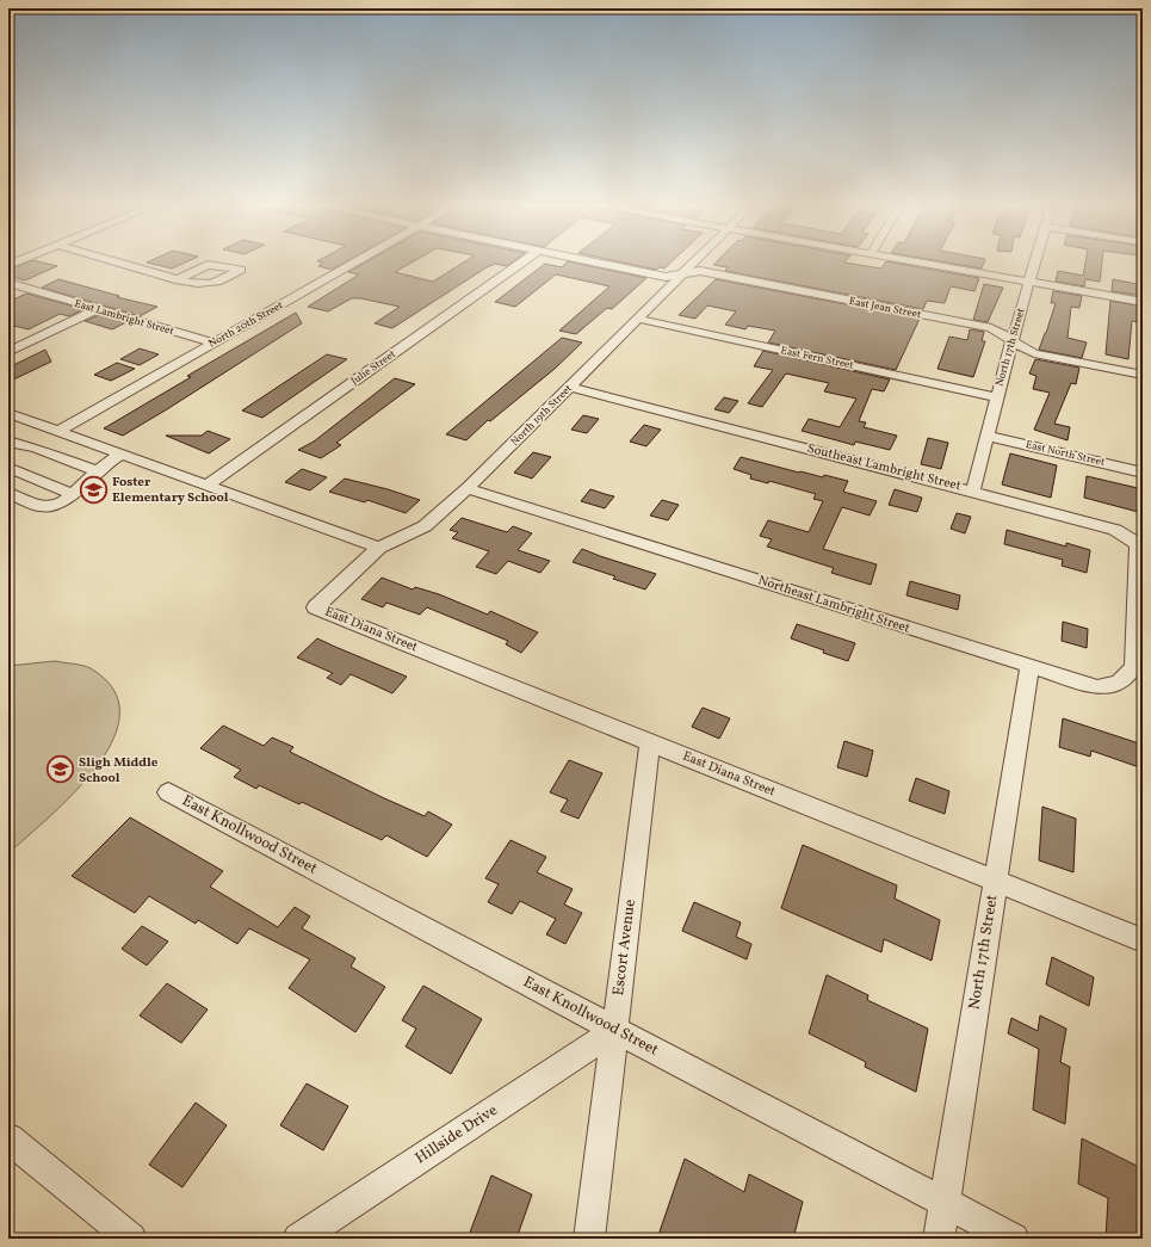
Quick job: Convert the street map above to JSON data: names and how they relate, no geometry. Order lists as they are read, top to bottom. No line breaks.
{"streets":{"street":["East Jean Street","East Lambright Street","North 20th Street","North 17th Street","East Fern Street","Julie Street","North 19th Street","East North Street","Southeast Lambright Street","Northeast Lambright Street","East Diana Street","East Knollwood Street","Escort Avenue","Hillside Drive"]},"crossings":[["East Jean Street","North 17th Street"],["East Jean Street","North 19th Street"],["East Lambright Street","North 20th Street"],["North 17th Street","East Fern Street"],["North 17th Street","East North Street"],["North 17th Street","Southeast Lambright Street"],["North 17th Street","Northeast Lambright Street"],["North 17th Street","East Diana Street"],["North 17th Street","East Knollwood Street"],["East Fern Street","North 19th Street"],["North 19th Street","Southeast Lambright Street"],["North 19th Street","Northeast Lambright Street"],["North 19th Street","East Diana Street"],["Southeast Lambright Street","Northeast Lambright Street"],["East Diana Street","Escort Avenue"],["East Knollwood Street","Escort Avenue"],["East Knollwood Street","Hillside Drive"],["Escort Avenue","Hillside Drive"]],"places":{"school or university":["Foster Elementary School","Sligh Middle School"]}}
